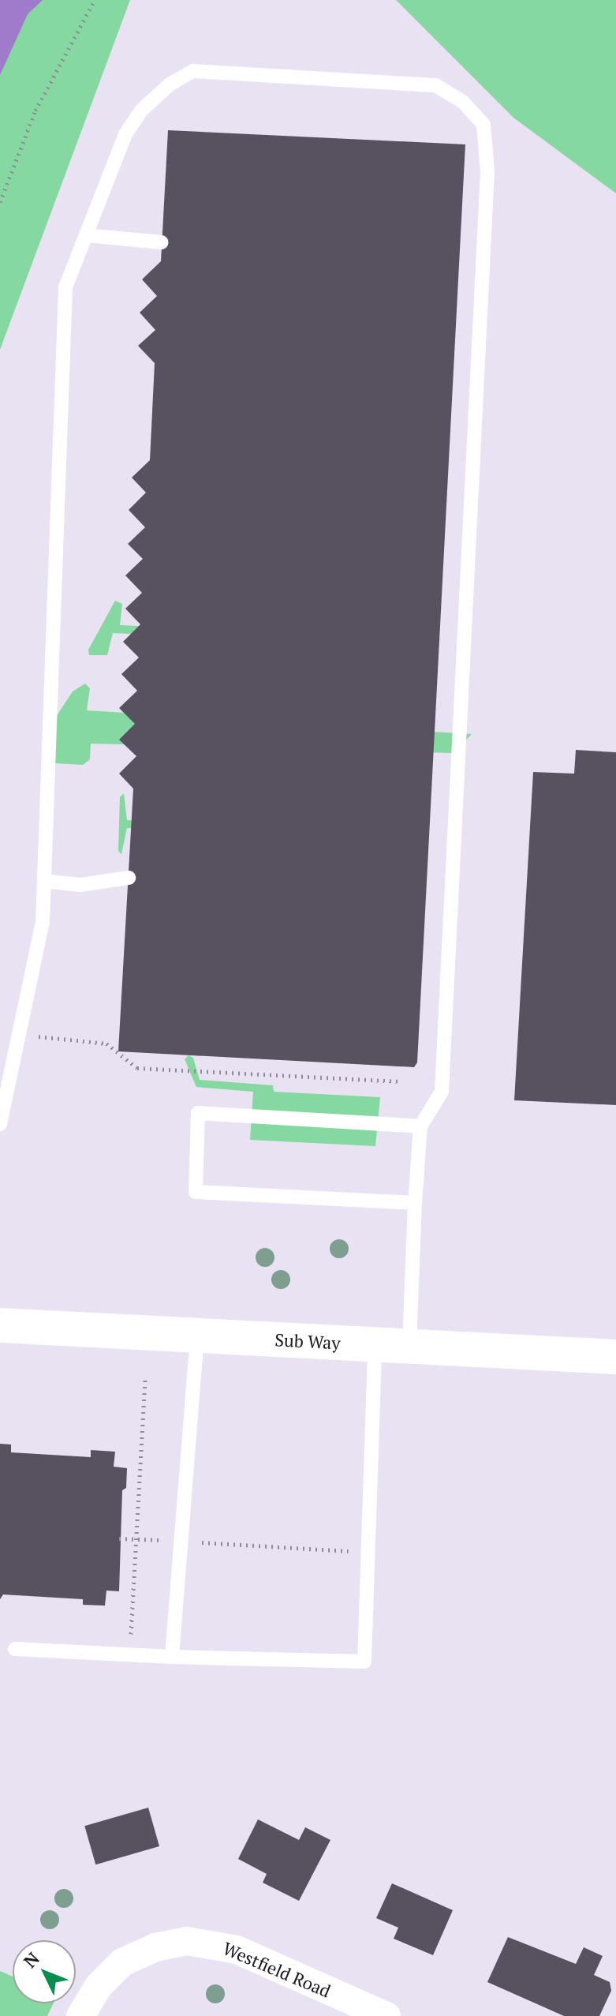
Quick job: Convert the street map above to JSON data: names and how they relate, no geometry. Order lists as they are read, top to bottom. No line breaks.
{"streets":{"main road":["Sub Way"],"street":["Westfield Road"]},"north":"top left"}
